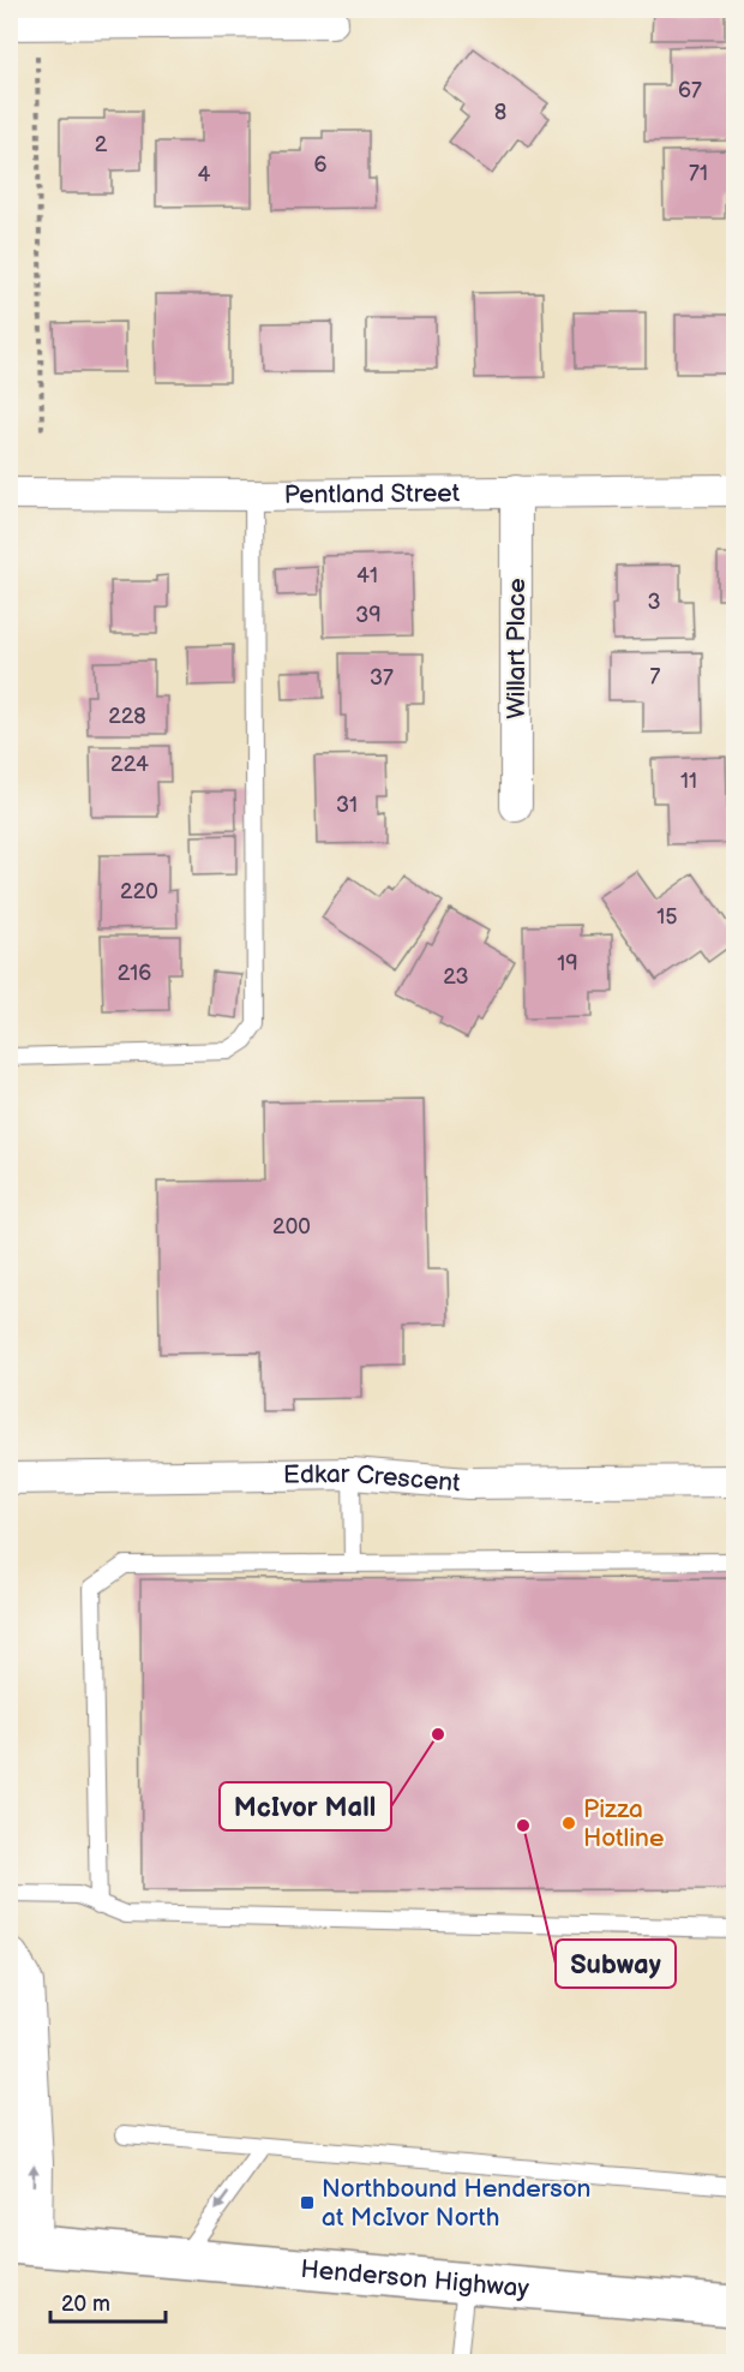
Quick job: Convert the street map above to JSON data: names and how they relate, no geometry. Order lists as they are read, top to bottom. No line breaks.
{"streets":{"main road":["Henderson Highway"],"street":["Pentland Street","Willart Place","Edkar Crescent"]},"crossings":[["Pentland Street","Willart Place"]],"places":{"other":["McIvor Mall","Pizza Hotline","Subway"],"transit":["Northbound Henderson at McIvor North"]},"house_numbers":["67","8","2","6","71","4","41","3","39","7","37","228","224","11","31","220","15","19","216","23","200"],"scale_bar":"20 m"}
